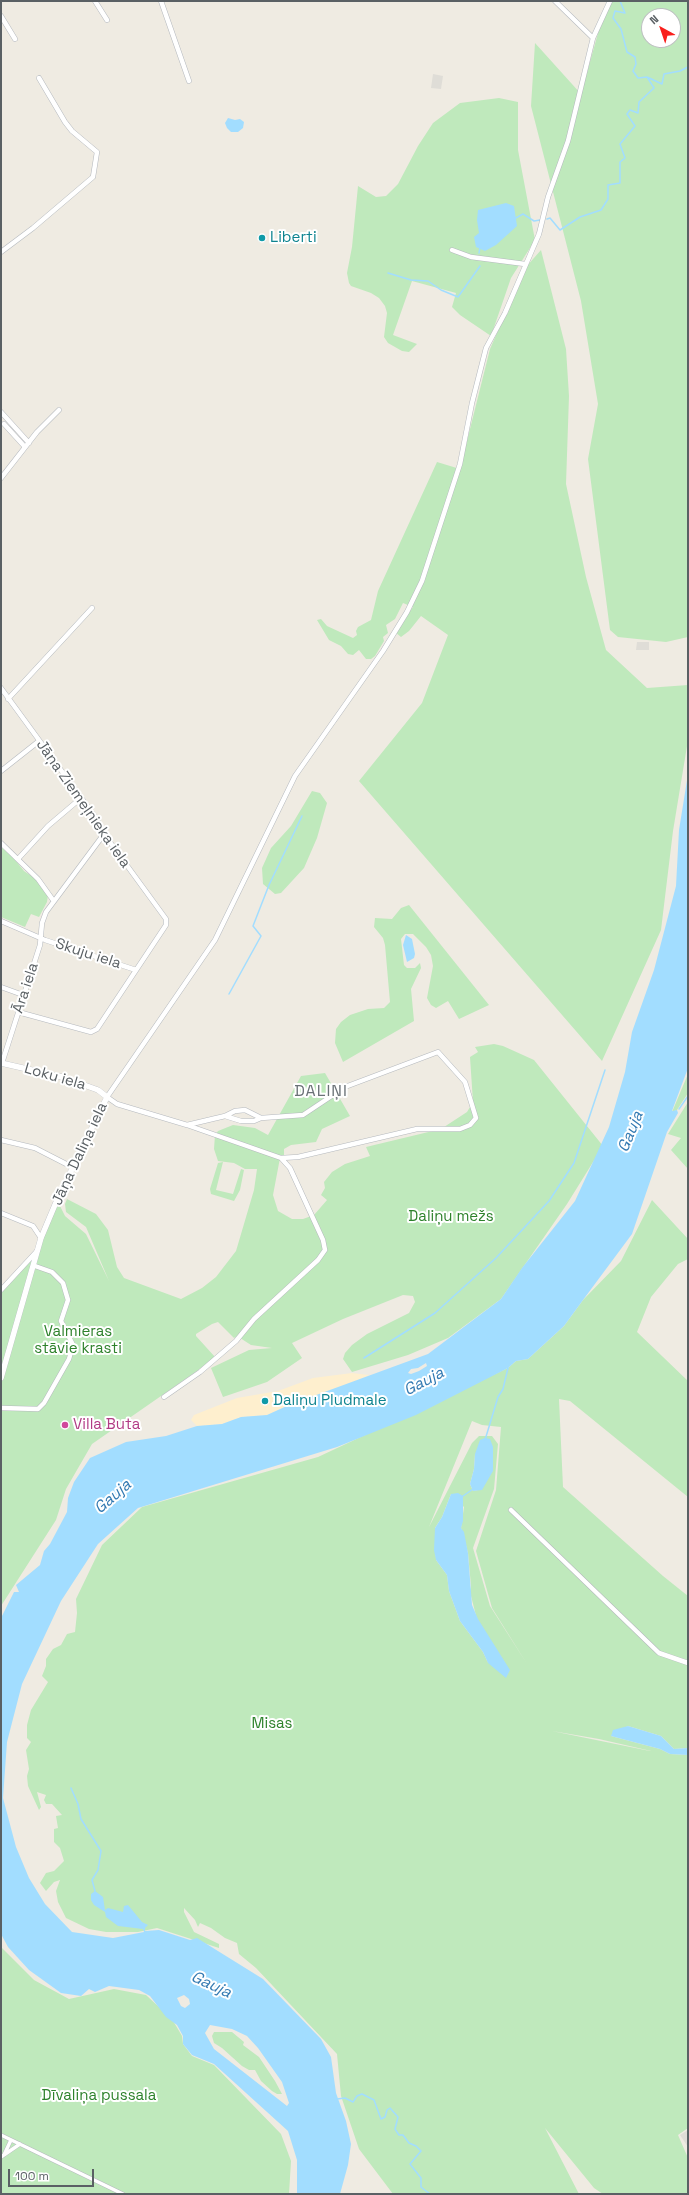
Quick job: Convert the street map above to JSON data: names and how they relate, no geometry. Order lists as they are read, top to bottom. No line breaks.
{"streets":{"street":["Jāņa Ziemeļnieka iela","Skuju iela","Āra iela","Loku iela","Jāņa Daliņa iela"]},"crossings":[["Jāņa Ziemeļnieka iela","Skuju iela"],["Jāņa Ziemeļnieka iela","Āra iela"],["Skuju iela","Āra iela"],["Āra iela","Loku iela"],["Loku iela","Jāņa Daliņa iela"]],"districts":["DALIŅI"],"water":["Gauja"],"parks":["Daliņu mežs","Valmieras stāvie krasti","Misas","Dīvaliņa pussala"],"places":["Liberti","Daliņu Pludmale","Villa Buta"],"scale_bar":"100 m","north":"top left"}
